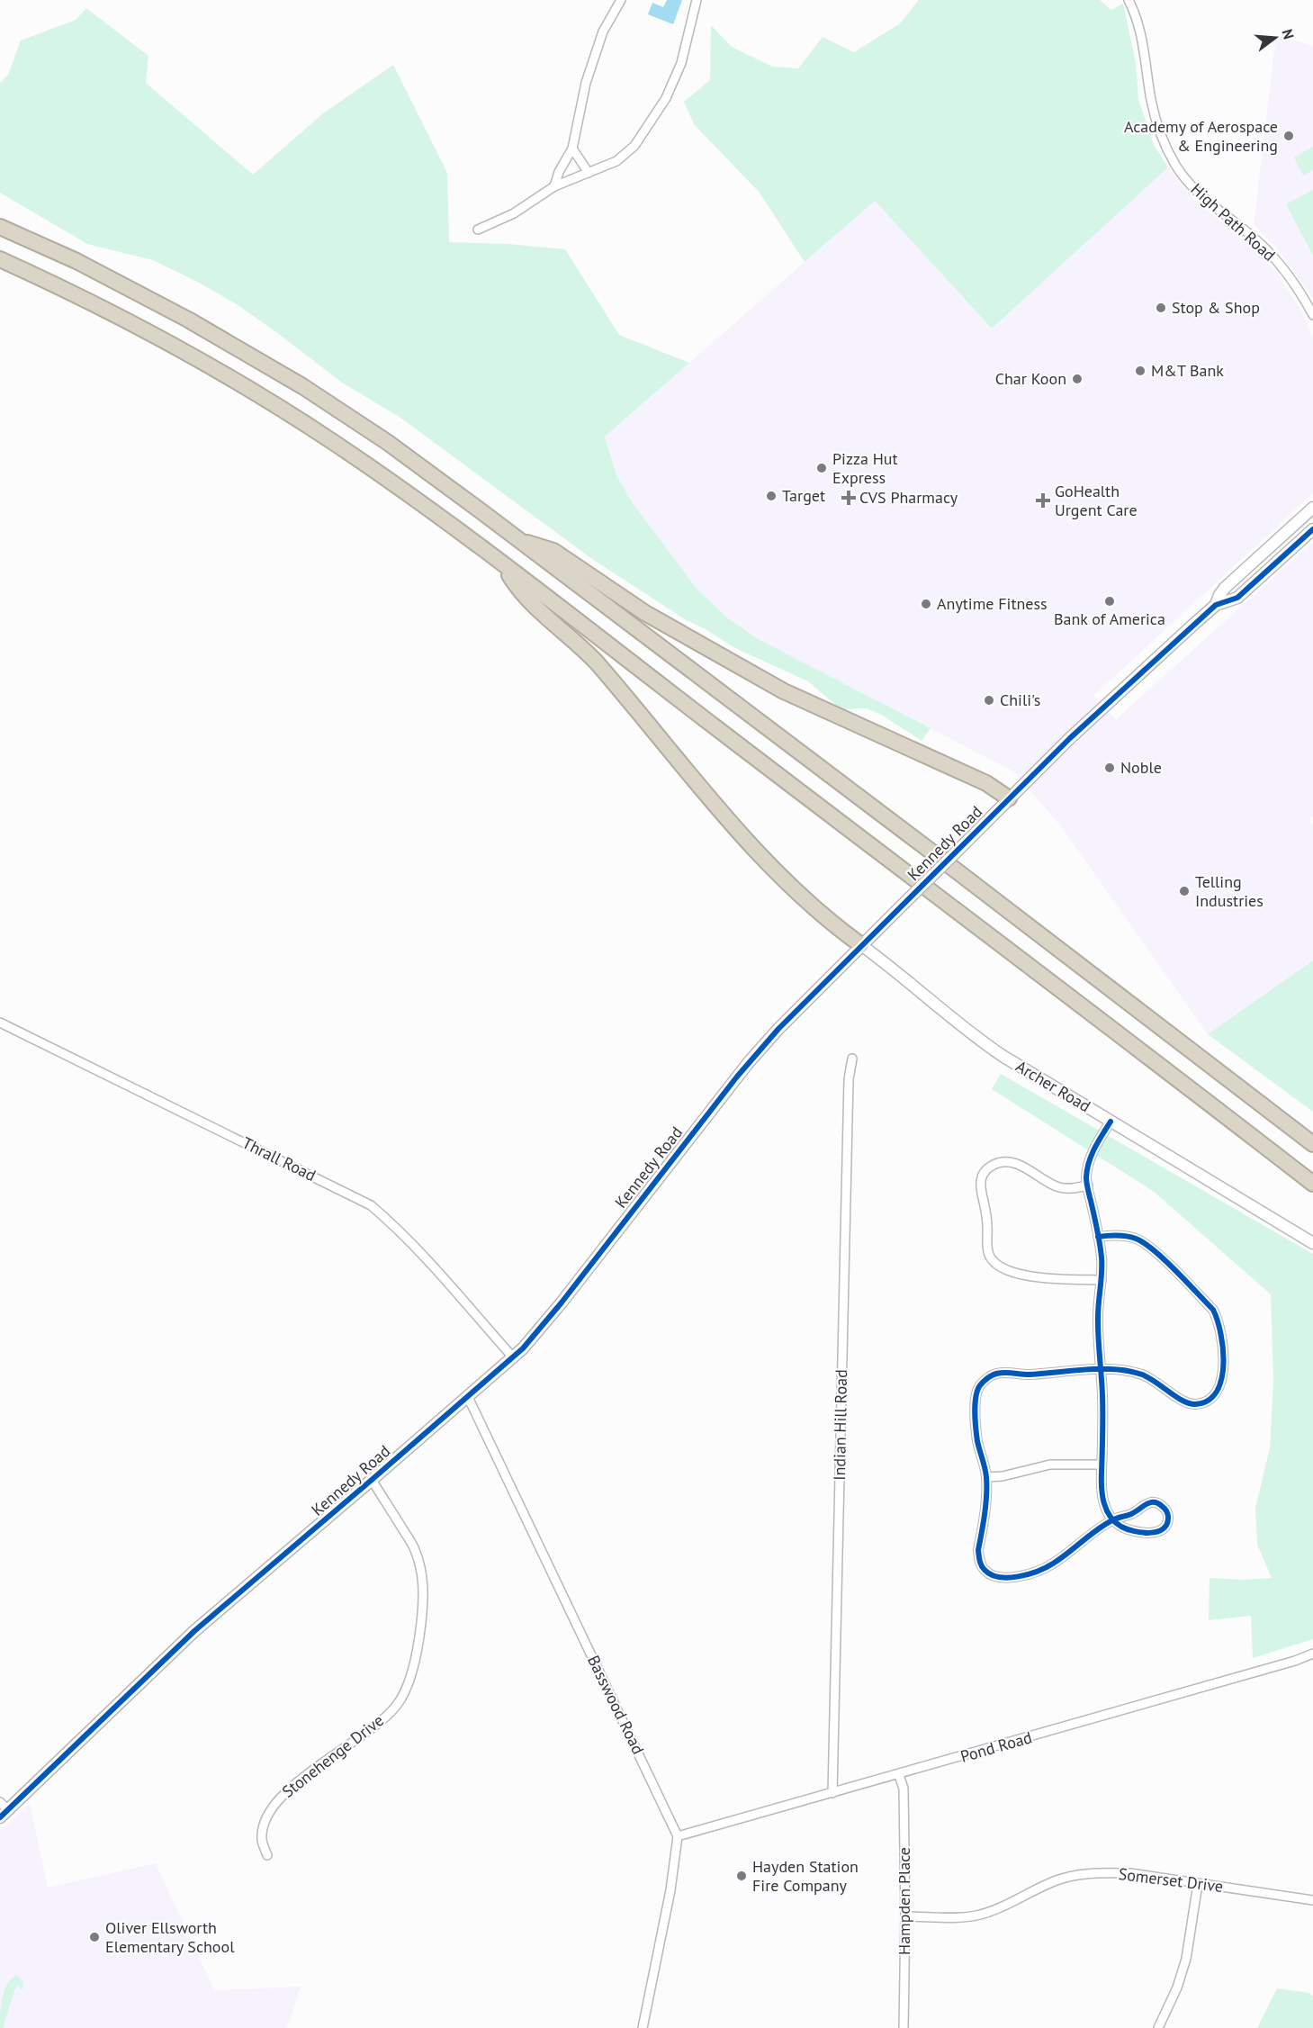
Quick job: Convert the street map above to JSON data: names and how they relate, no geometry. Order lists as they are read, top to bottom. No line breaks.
{"streets":{"street":["High Path Road","Kennedy Road","Archer Road","Thrall Road","Indian Hill Road","Basswood Road","Pond Road","Stonehenge Drive","Somerset Drive","Hampden Place"]},"crossings":[["Kennedy Road","Archer Road"],["Kennedy Road","Thrall Road"],["Kennedy Road","Basswood Road"],["Kennedy Road","Stonehenge Drive"],["Indian Hill Road","Pond Road"],["Basswood Road","Pond Road"],["Pond Road","Hampden Place"],["Somerset Drive","Hampden Place"]],"places":{"other":["Academy of Aerospace & Engineering","Stop & Shop","M&T Bank","Char Koon","Pizza Hut Express","Target","Bank of America","Anytime Fitness","Chili's","Noble","Telling Industries","Hayden Station Fire Company","Oliver Ellsworth Elementary School"],"health":["CVS Pharmacy","GoHealth Urgent Care"]},"north":"right"}
